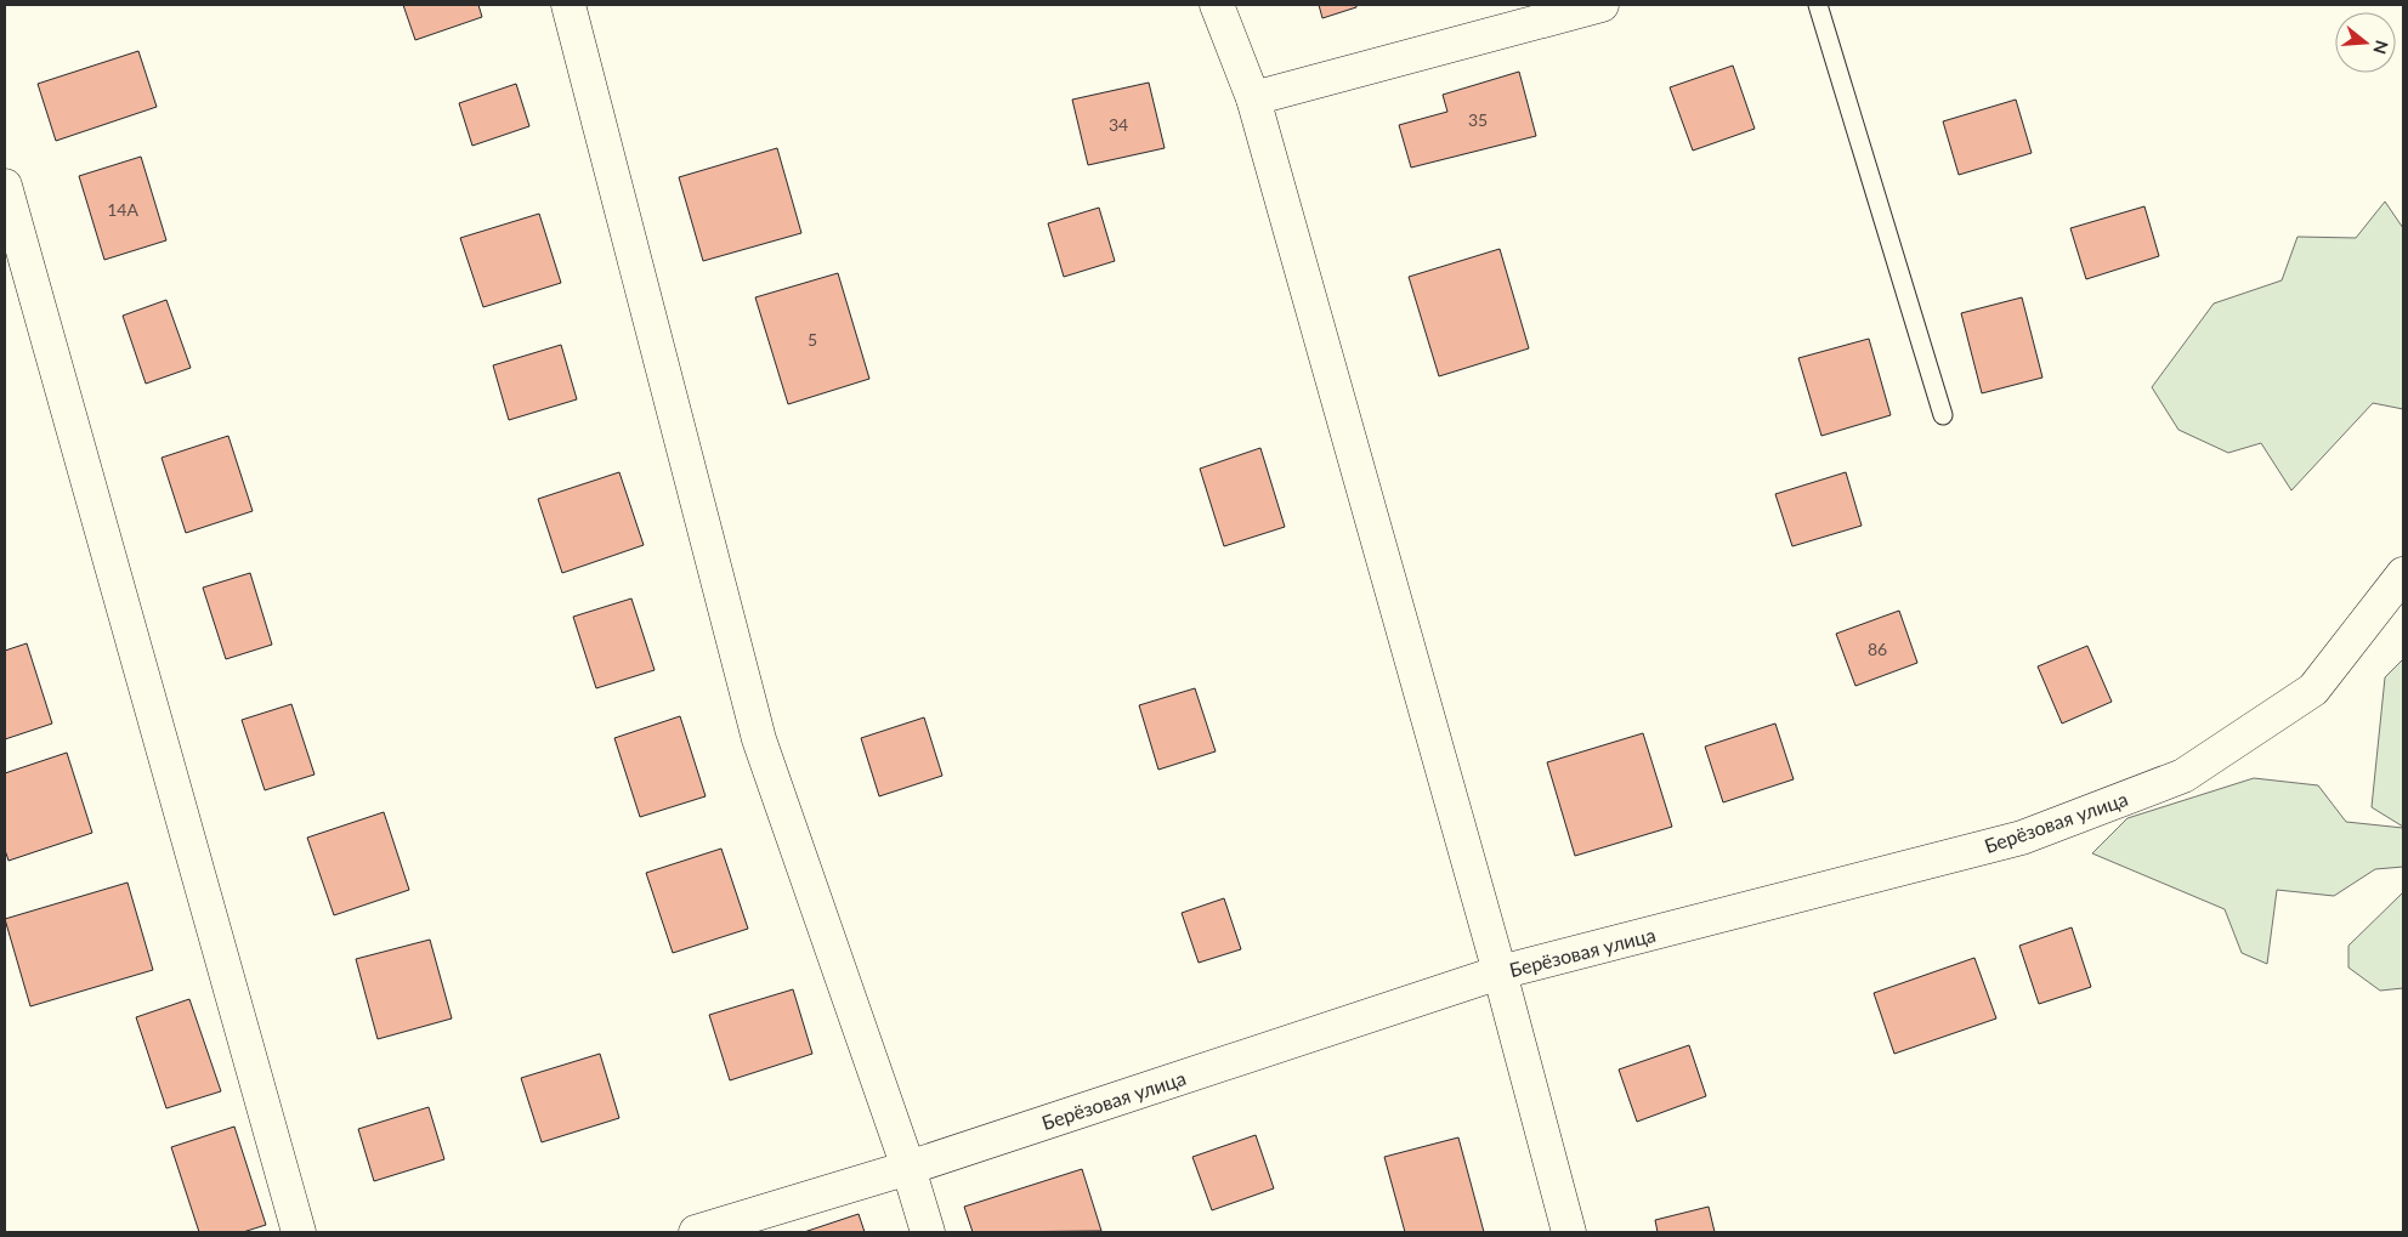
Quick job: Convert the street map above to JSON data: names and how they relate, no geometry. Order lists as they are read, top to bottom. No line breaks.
{"streets":{"street":["Берёзовая улица"]},"house_numbers":["35","34","14А","5","86"],"north":"right"}
